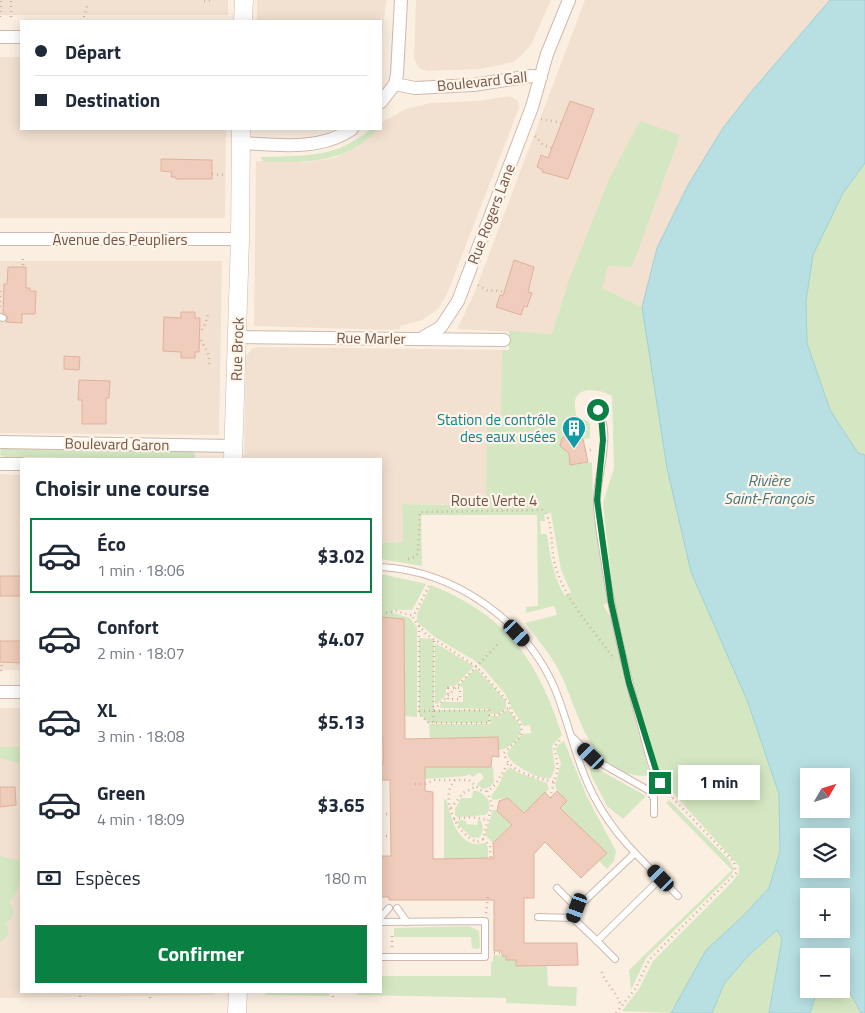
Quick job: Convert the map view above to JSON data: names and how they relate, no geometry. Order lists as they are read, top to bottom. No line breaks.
{"streets":{"street":["Boulevard Gall","Rue Rogers Lane","Avenue des Peupliers","Rue Marler","Rue Brock","Boulevard Garon"],"path":["Route Verte 4"]},"crossings":[["Boulevard Gall","Rue Rogers Lane"],["Rue Rogers Lane","Rue Marler"],["Avenue des Peupliers","Rue Brock"],["Rue Marler","Rue Brock"],["Rue Brock","Boulevard Garon"]],"water":["Rivière Saint-François"],"places":{"building":["Station de contrôle des eaux usées"]},"north":"top right","page":{"banner":["Départ","Destination"],"heading":"Choisir une course","list":[{"name":"Éco","note":"1 min · 18:06","value":"$3.02"},{"name":"Confort","note":"2 min · 18:07","value":"$4.07"},{"name":"XL","note":"3 min · 18:08","value":"$5.13"},{"name":"Green","note":"4 min · 18:09","value":"$3.65"}],"bubble":"1 min","map_buttons":["+","−"],"pay":["Espèces","180 m"],"buttons":"Confirmer"}}
